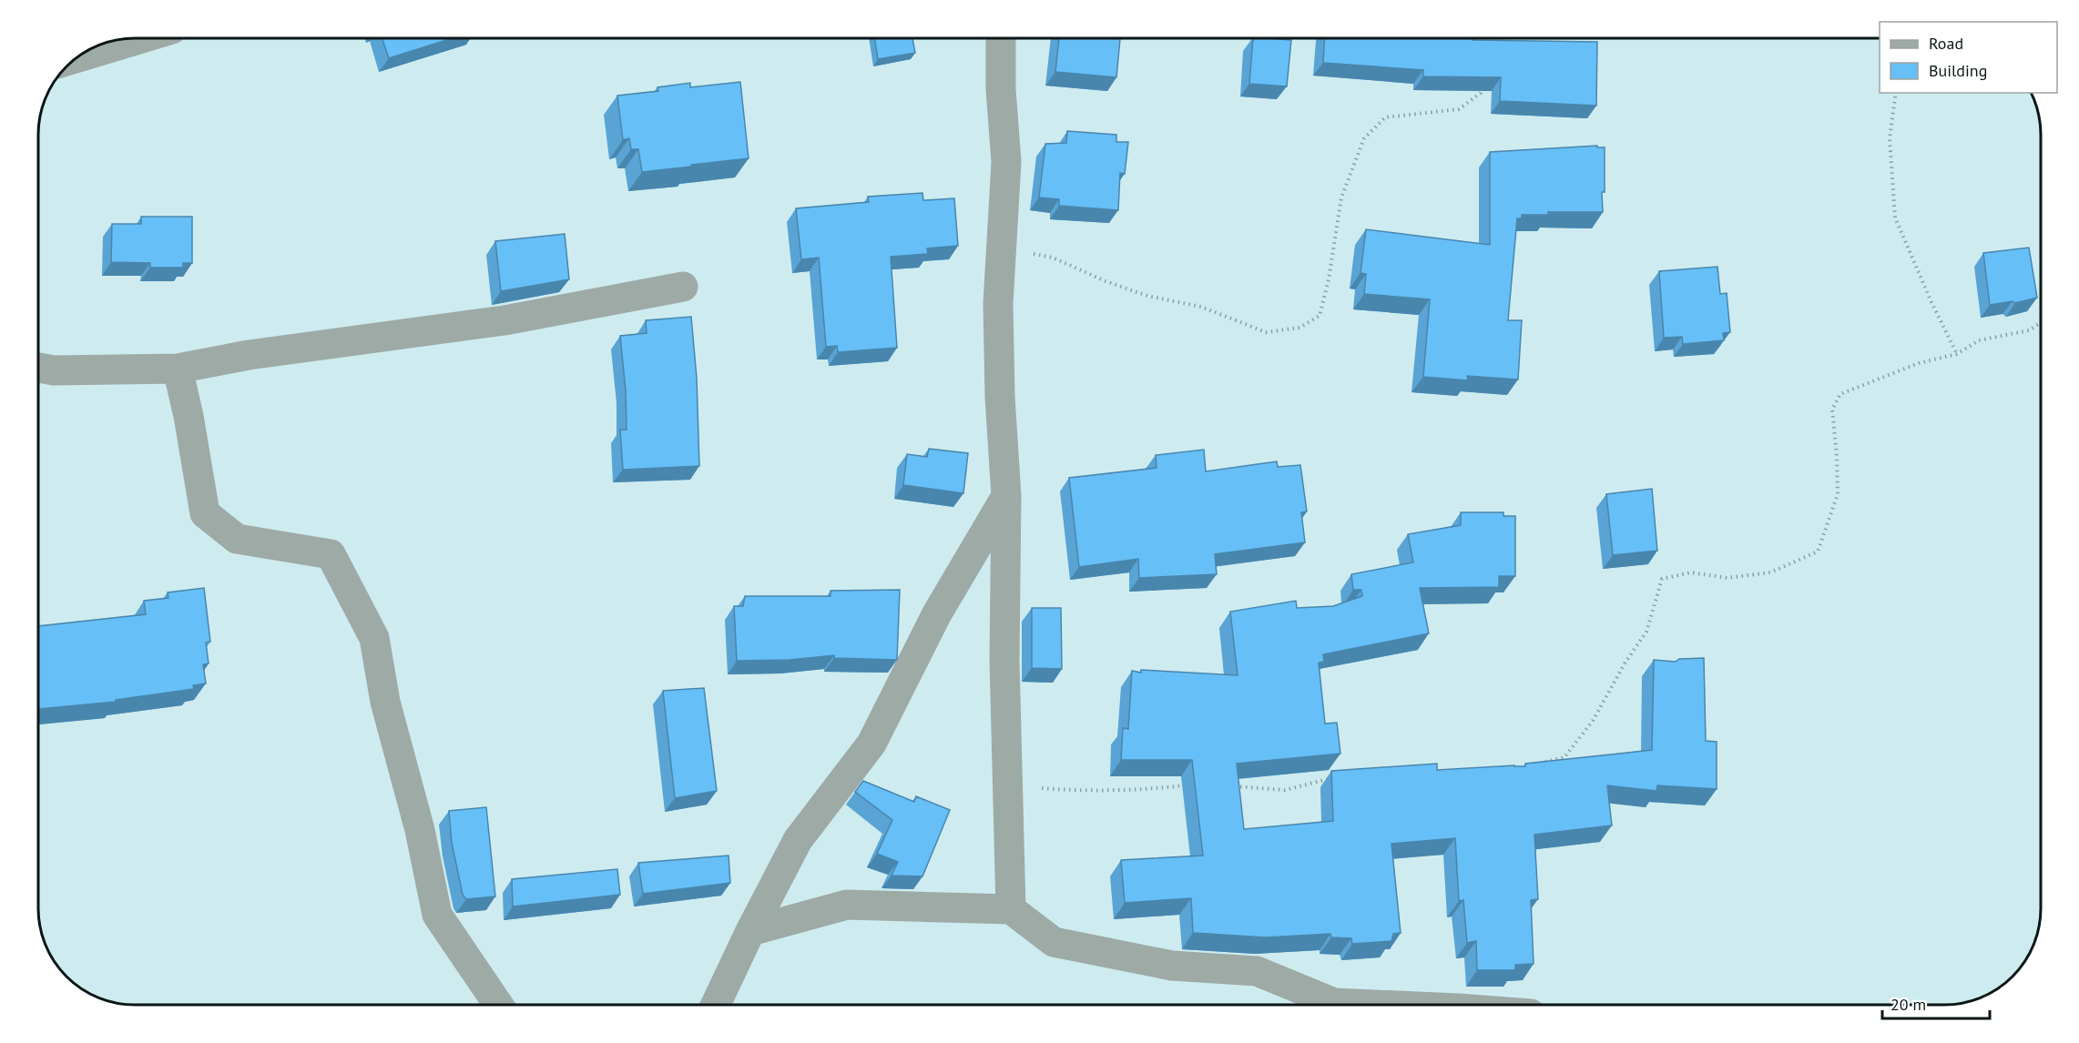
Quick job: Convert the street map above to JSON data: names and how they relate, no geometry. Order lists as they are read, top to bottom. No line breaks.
{"legend":["Road","Building"],"scale_bar":"20 m"}
